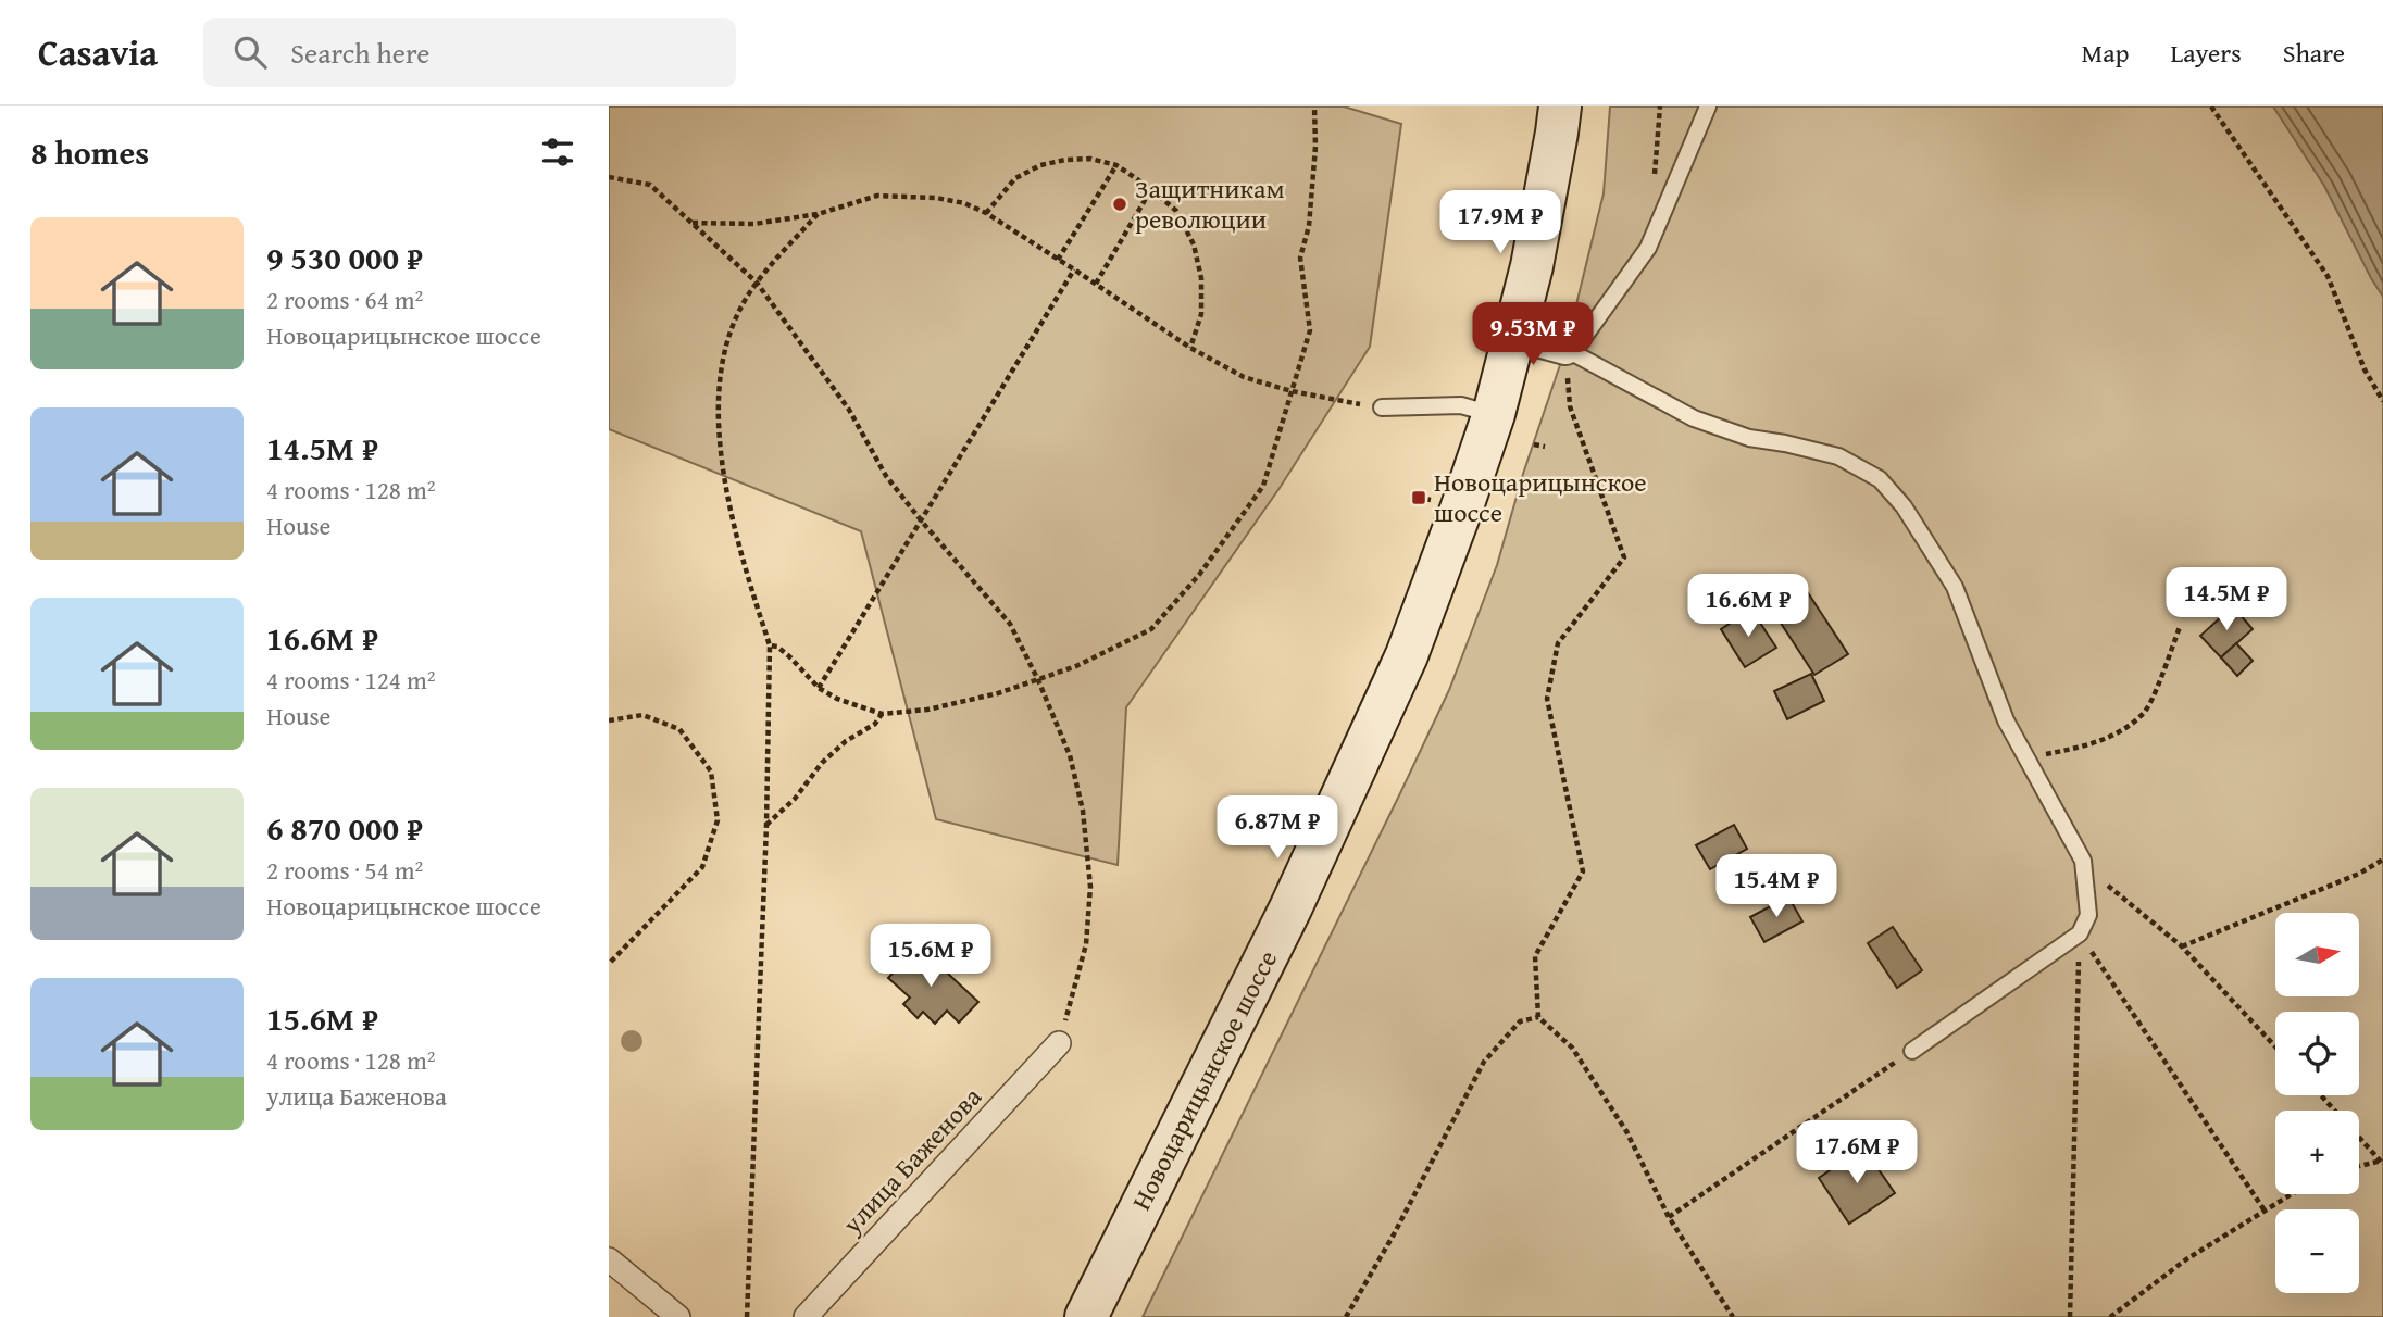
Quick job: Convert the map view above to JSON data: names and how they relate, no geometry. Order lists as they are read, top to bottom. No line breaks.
{"streets":{"main road":["Новоцарицынское шоссе"],"street":["улица Баженова"]},"places":{"other":["Защитникам революции"],"transit":["Новоцарицынское шоссе"]},"north":"right","page":{"header":"Casavia","search":"Search here","nav":["Map","Layers","Share"],"heading":"8 homes","price":["17.9M ₽","9.53M ₽","14.5M ₽","16.6M ₽","6.87M ₽","15.4M ₽","15.6M ₽","17.6M ₽"],"list":[{"name":"9 530 000 ₽","note":"2 rooms · 64 m² · Новоцарицынское шоссе"},{"name":"14.5M ₽","note":"4 rooms · 128 m² · House"},{"name":"16.6M ₽","note":"4 rooms · 124 m² · House"},{"name":"6 870 000 ₽","note":"2 rooms · 54 m² · Новоцарицынское шоссе"},{"name":"15.6M ₽","note":"4 rooms · 128 m² · улица Баженова"}],"map_buttons":["+","−"]}}
